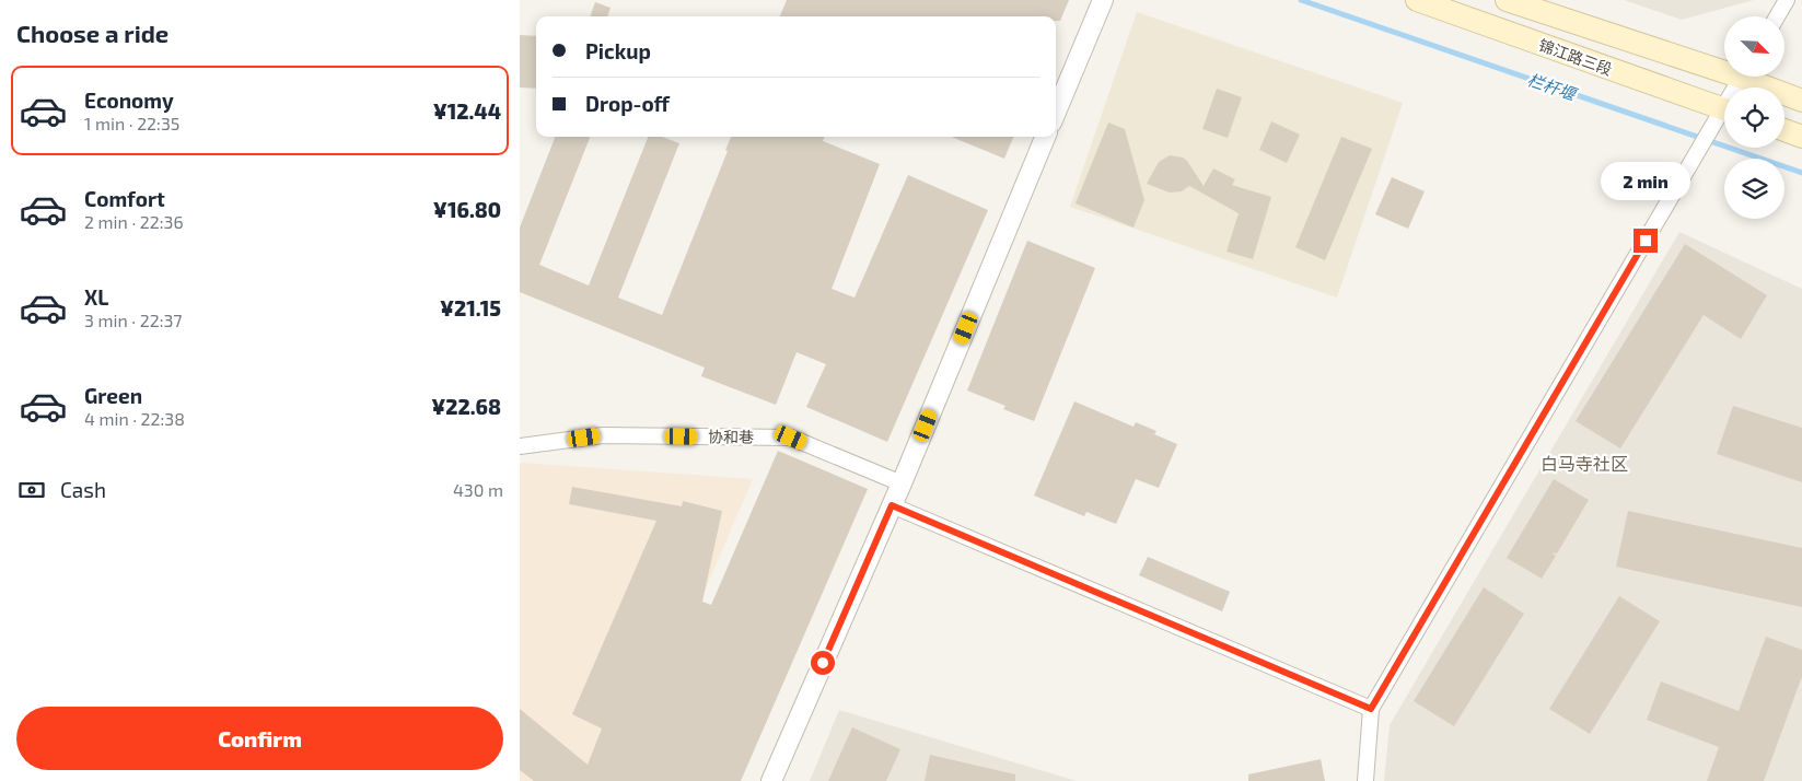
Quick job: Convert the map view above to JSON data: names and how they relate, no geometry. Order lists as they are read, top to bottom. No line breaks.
{"streets":{"main road":["锦江路三段"],"street":["协和巷"]},"districts":["白马寺社区"],"water":["栏杆堰"],"north":"bottom right","page":{"heading":"Choose a ride","banner":["Pickup","Drop-off"],"list":[{"name":"Economy","note":"1 min · 22:35","value":"¥12.44"},{"name":"Comfort","note":"2 min · 22:36","value":"¥16.80"},{"name":"XL","note":"3 min · 22:37","value":"¥21.15"},{"name":"Green","note":"4 min · 22:38","value":"¥22.68"}],"bubble":"2 min","pay":["Cash","430 m"],"buttons":"Confirm"}}
